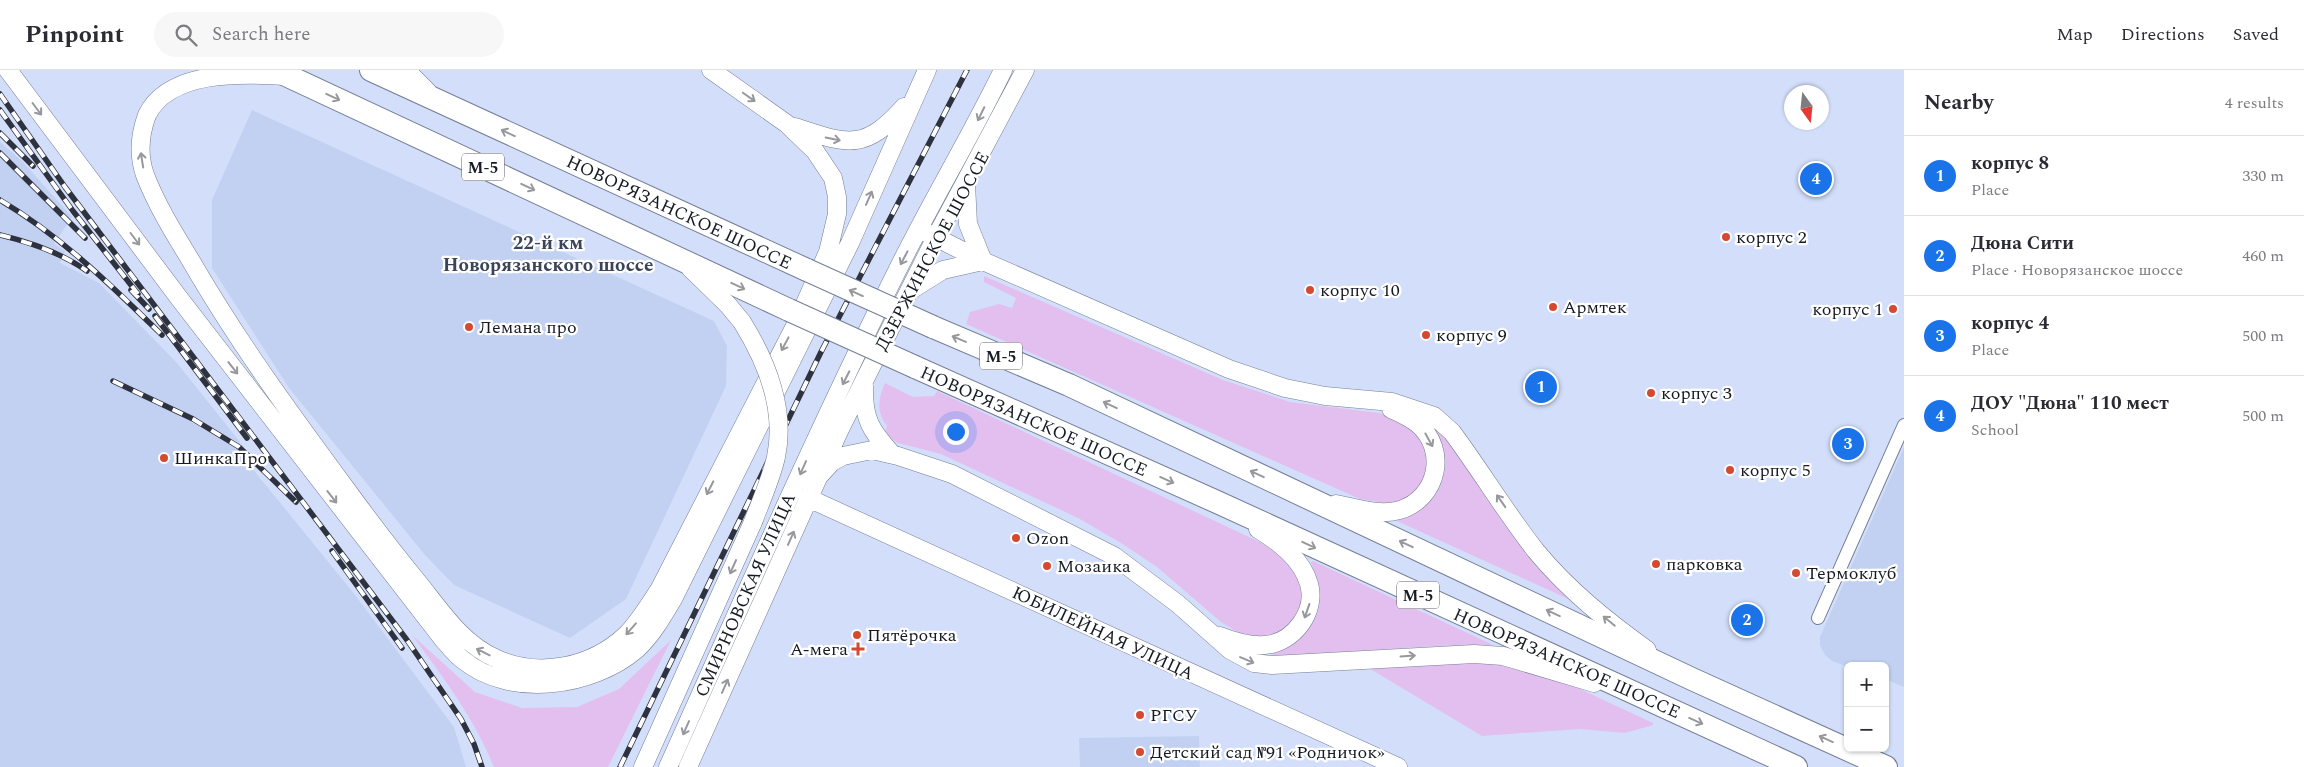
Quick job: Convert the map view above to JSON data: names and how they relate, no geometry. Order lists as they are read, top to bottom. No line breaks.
{"streets":{"highway":["М-5","НОВОРЯЗАНСКОЕ ШОССЕ"],"main road":["ДЗЕРЖИНСКОЕ ШОССЕ","СМИРНОВСКАЯ УЛИЦА","ЮБИЛЕЙНАЯ УЛИЦА"]},"crossings":[["М-5","НОВОРЯЗАНСКОЕ ШОССЕ"],["М-5","ДЗЕРЖИНСКОЕ ШОССЕ"],["М-5","СМИРНОВСКАЯ УЛИЦА"],["ДЗЕРЖИНСКОЕ ШОССЕ","СМИРНОВСКАЯ УЛИЦА"],["СМИРНОВСКАЯ УЛИЦА","ЮБИЛЕЙНАЯ УЛИЦА"]],"districts":["22-й км Новорязанского шоссе"],"places":{"other":["корпус 2","корпус 10","Армтек","корпус 1","Лемана про","корпус 9","корпус 3","ШинкаПро","корпус 5","Ozon","парковка","Мозаика","Термоклуб","Пятёрочка","РГСУ","Детский сад №91 «Родничок»"],"health":["А-мега"]},"north":"bottom","page":{"header":"Pinpoint","search":"Search here","nav":["Map","Directions","Saved"],"heading":["Nearby","4 results"],"list":[{"mark":"1","name":"корпус 8","note":"Place","value":"330 m"},{"mark":"2","name":"Дюна Сити","note":"Place · Новорязанское шоссе","value":"460 m"},{"mark":"3","name":"корпус 4","note":"Place","value":"500 m"},{"mark":"4","name":"ДОУ \"Дюна\" 110 мест","note":"School","value":"500 m"}],"pins":["4","1","3","2"],"map_buttons":["+","−"]}}
